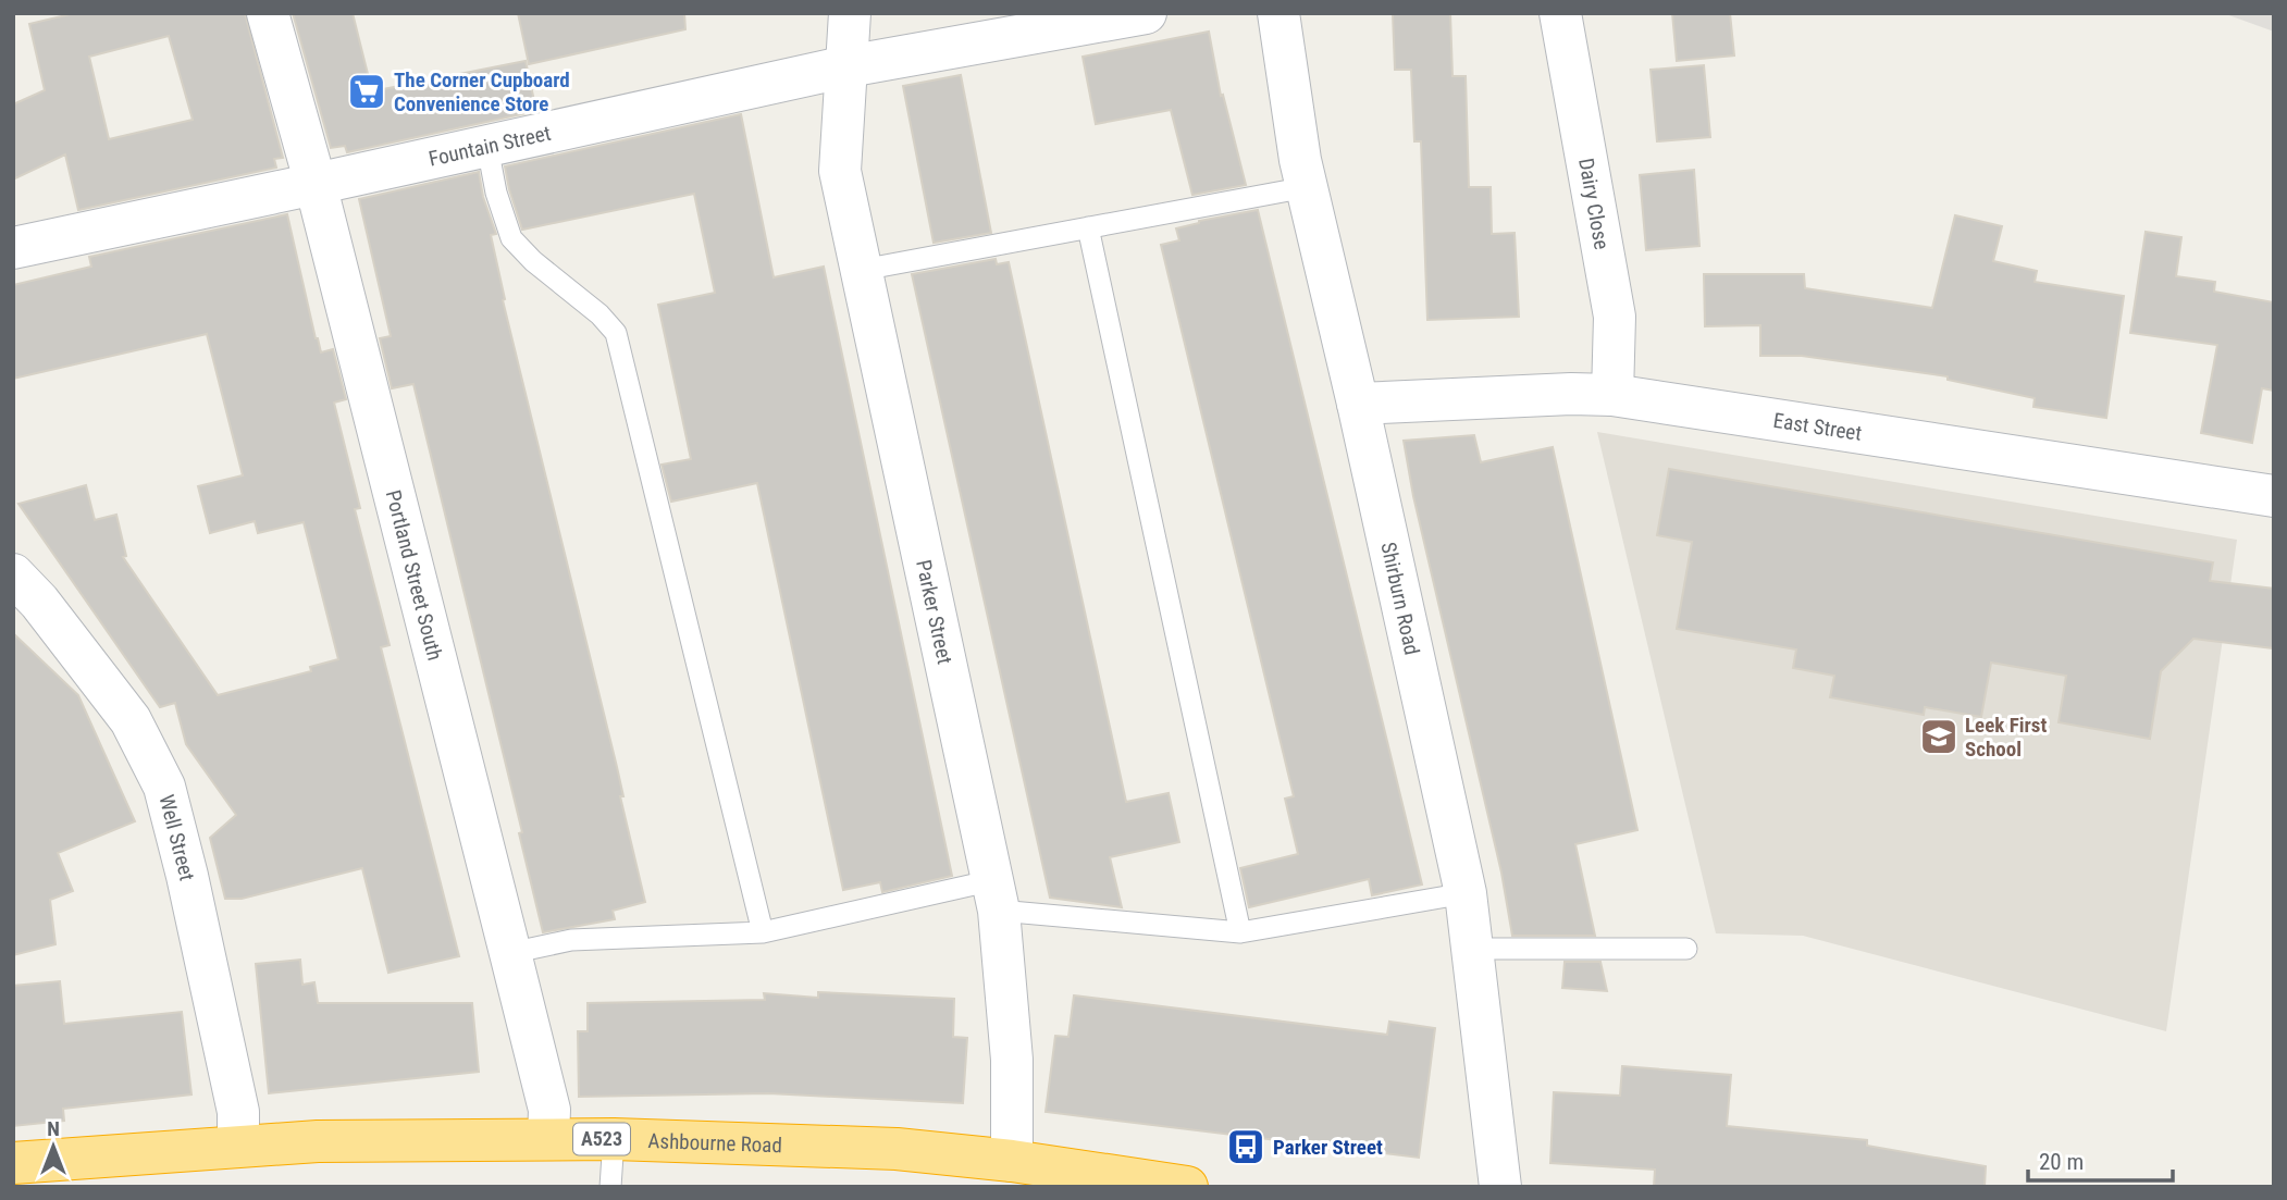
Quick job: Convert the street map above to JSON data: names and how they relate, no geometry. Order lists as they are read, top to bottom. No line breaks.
{"streets":{"highway":["A523","Ashbourne Road"],"street":["Fountain Street","Dairy Close","East Street","Portland Street South","Shirburn Road","Parker Street","Well Street"]},"crossings":[["Fountain Street","Portland Street South"],["Fountain Street","Parker Street"],["Dairy Close","East Street"],["East Street","Shirburn Road"],["Portland Street South","Ashbourne Road"],["Parker Street","Ashbourne Road"],["Well Street","Ashbourne Road"]],"places":{"supermarket":["The Corner Cupboard Convenience Store"],"school or university":["Leek First School"],"bus stop":["Parker Street"]},"scale_bar":"20 m","north":"top"}
